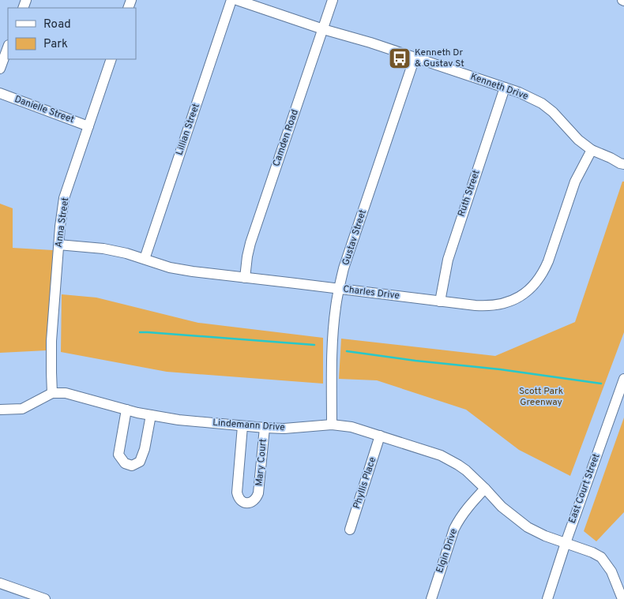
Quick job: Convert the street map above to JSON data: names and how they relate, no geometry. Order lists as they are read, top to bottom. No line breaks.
{"streets":{"street":["Kenneth Drive","Danielle Street","Lillian Street","Camden Road","Ruth Street","Anna Street","Gustav Street","Charles Drive","Lindemann Drive","Mary Court","Phyllis Place","East Court Street","Elgin Drive"]},"crossings":[["Kenneth Drive","Camden Road"],["Kenneth Drive","Ruth Street"],["Kenneth Drive","Gustav Street"],["Kenneth Drive","Charles Drive"],["Danielle Street","Anna Street"],["Lillian Street","Charles Drive"],["Camden Road","Charles Drive"],["Ruth Street","Charles Drive"],["Anna Street","Charles Drive"],["Anna Street","Lindemann Drive"],["Gustav Street","Charles Drive"],["Gustav Street","Lindemann Drive"],["Lindemann Drive","Mary Court"],["Lindemann Drive","Phyllis Place"],["Lindemann Drive","East Court Street"],["Lindemann Drive","Elgin Drive"]],"parks":["Scott Park Greenway"],"places":{"bus stop":["Kenneth Dr & Gustav St"]},"legend":["Road","Park"]}
